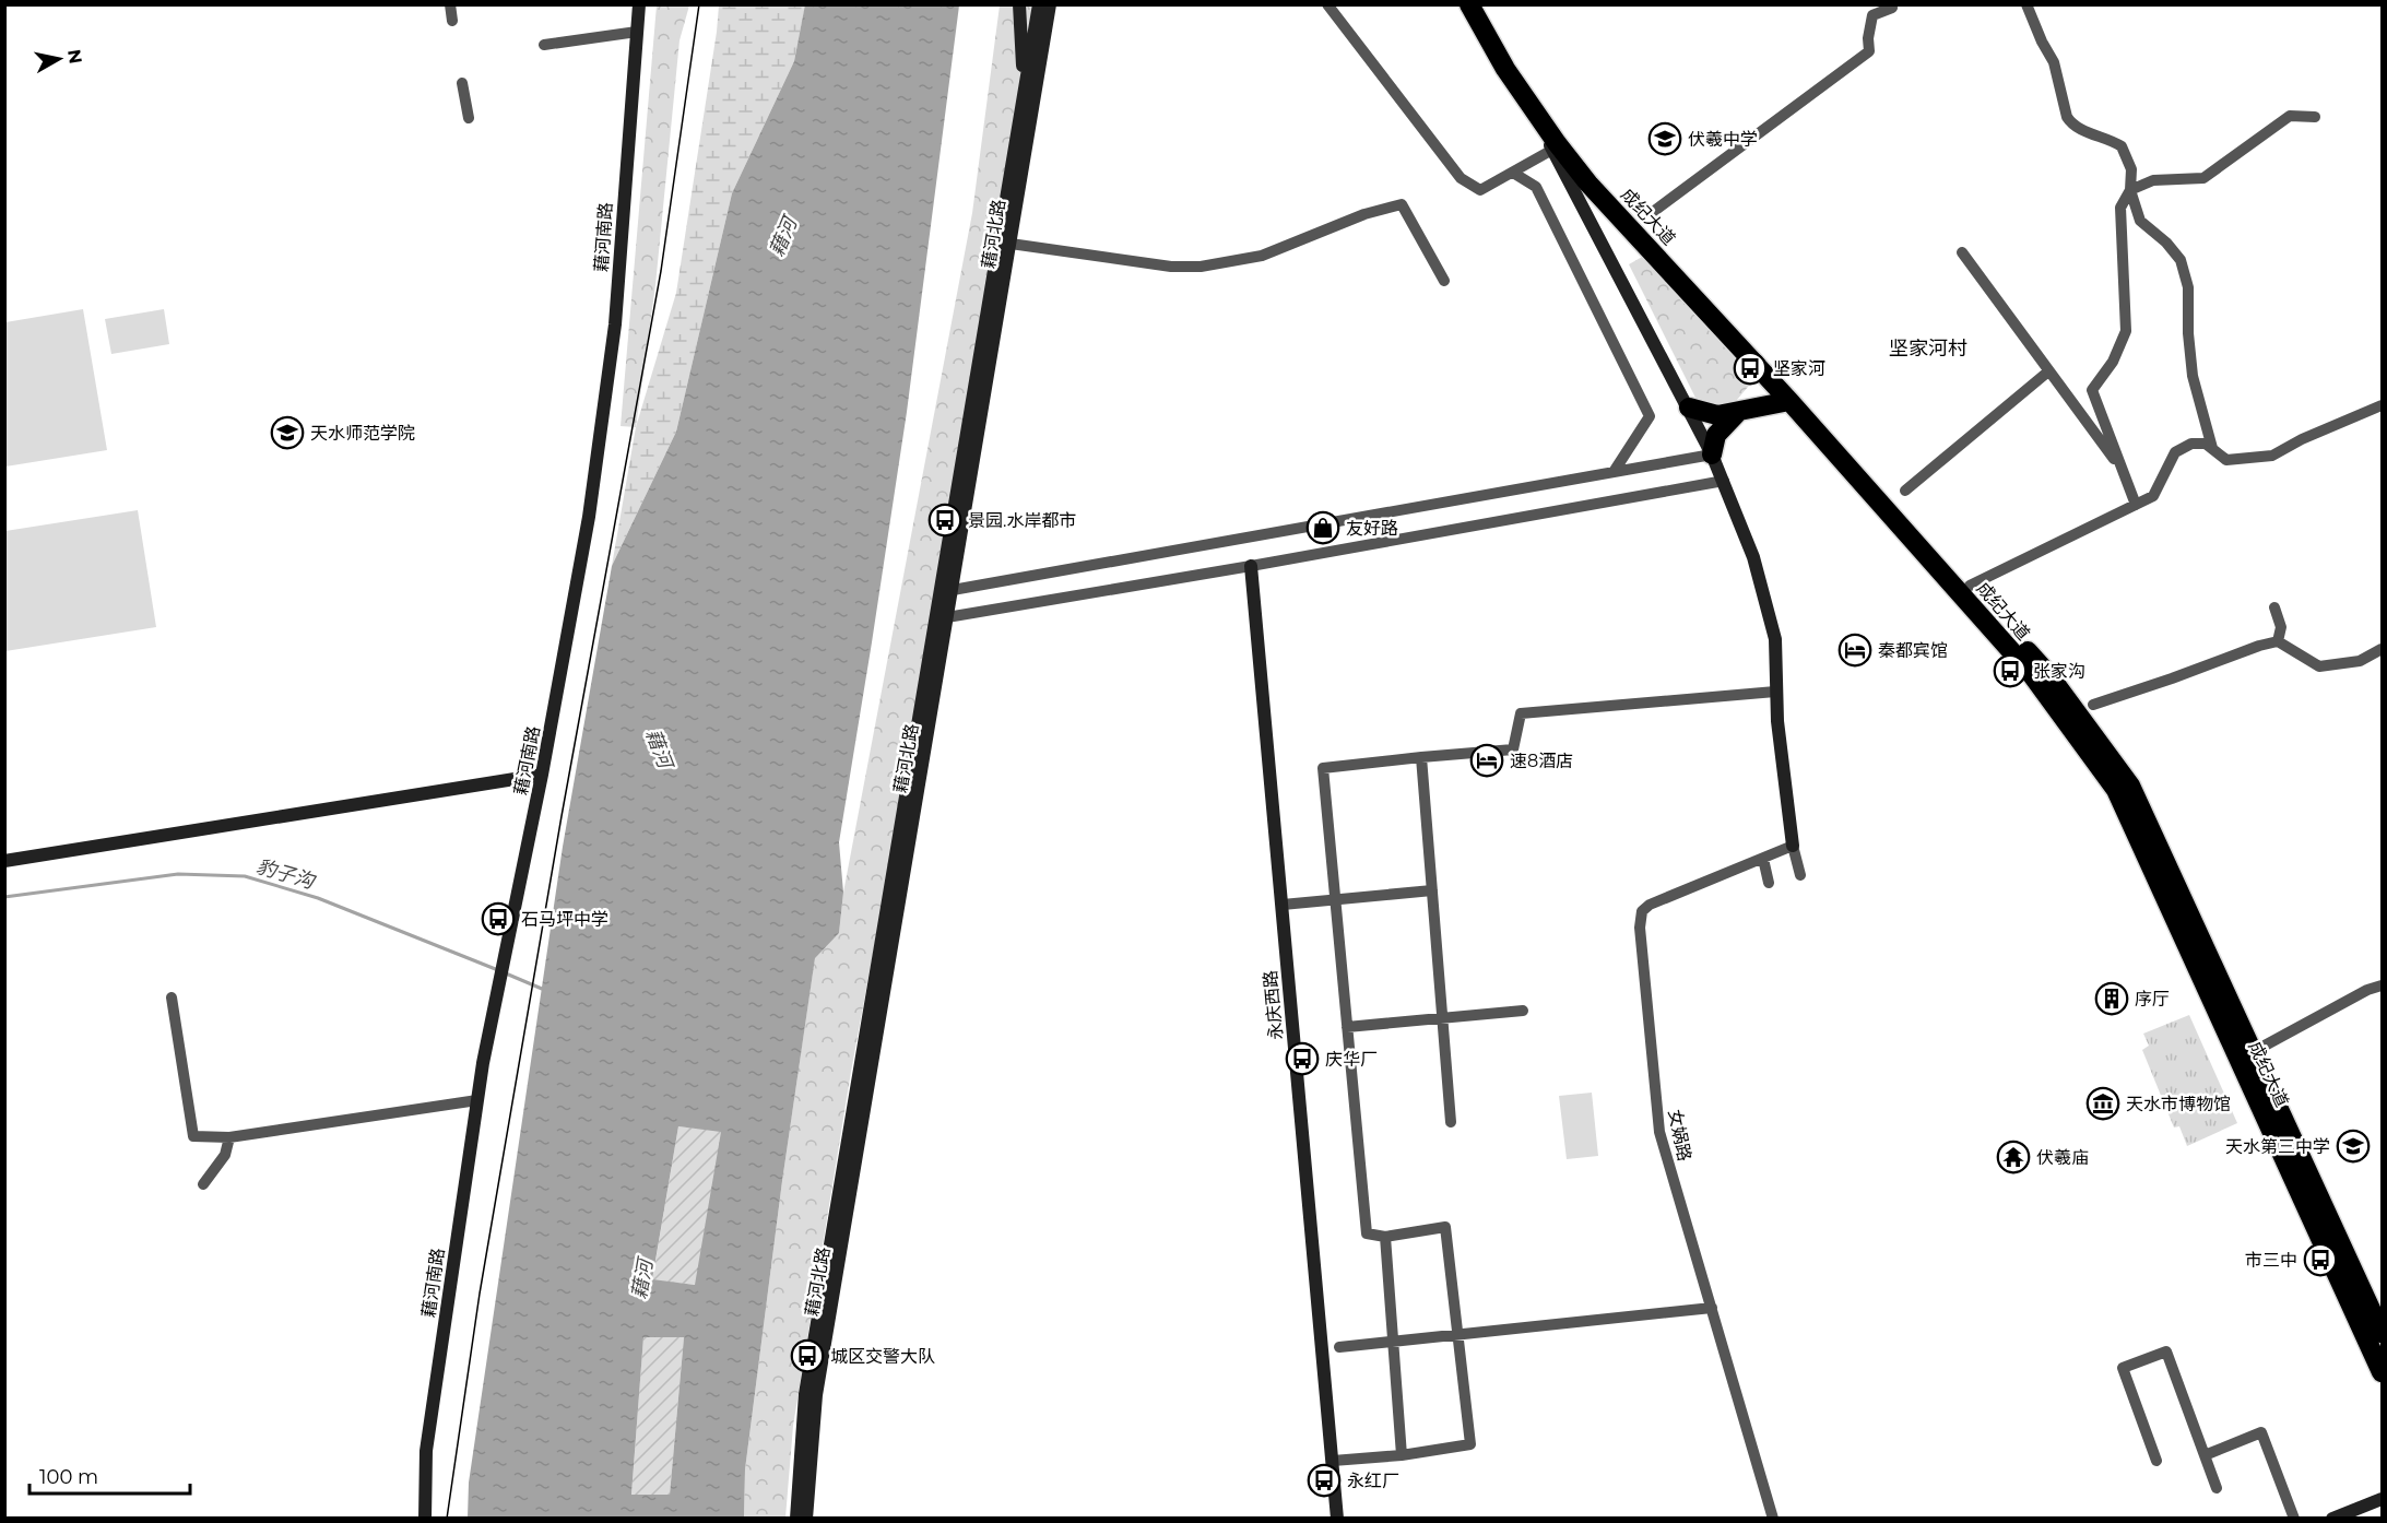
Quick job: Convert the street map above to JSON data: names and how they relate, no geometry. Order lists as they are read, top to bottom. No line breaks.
{"streets":{"highway":["成纪大道"],"main road":["藉河北路","藉河南路","永庆西路"],"street":["女娲路"]},"districts":["坚家河村"],"water":["藉河","豹子沟"],"places":{"school or university":["伏羲中学","天水师范学院","天水第三中学"],"bus stop":["坚家河","景园.水岸都市","张家沟","石马坪中学","庆华厂","市三中","城区交警大队","永红厂"],"shop":["友好路"],"hotel":["秦都宾馆","速8酒店"],"building":["序厅"],"museum":["天水市博物馆"],"temple":["伏羲庙"]},"scale_bar":"100 m","north":"right"}
